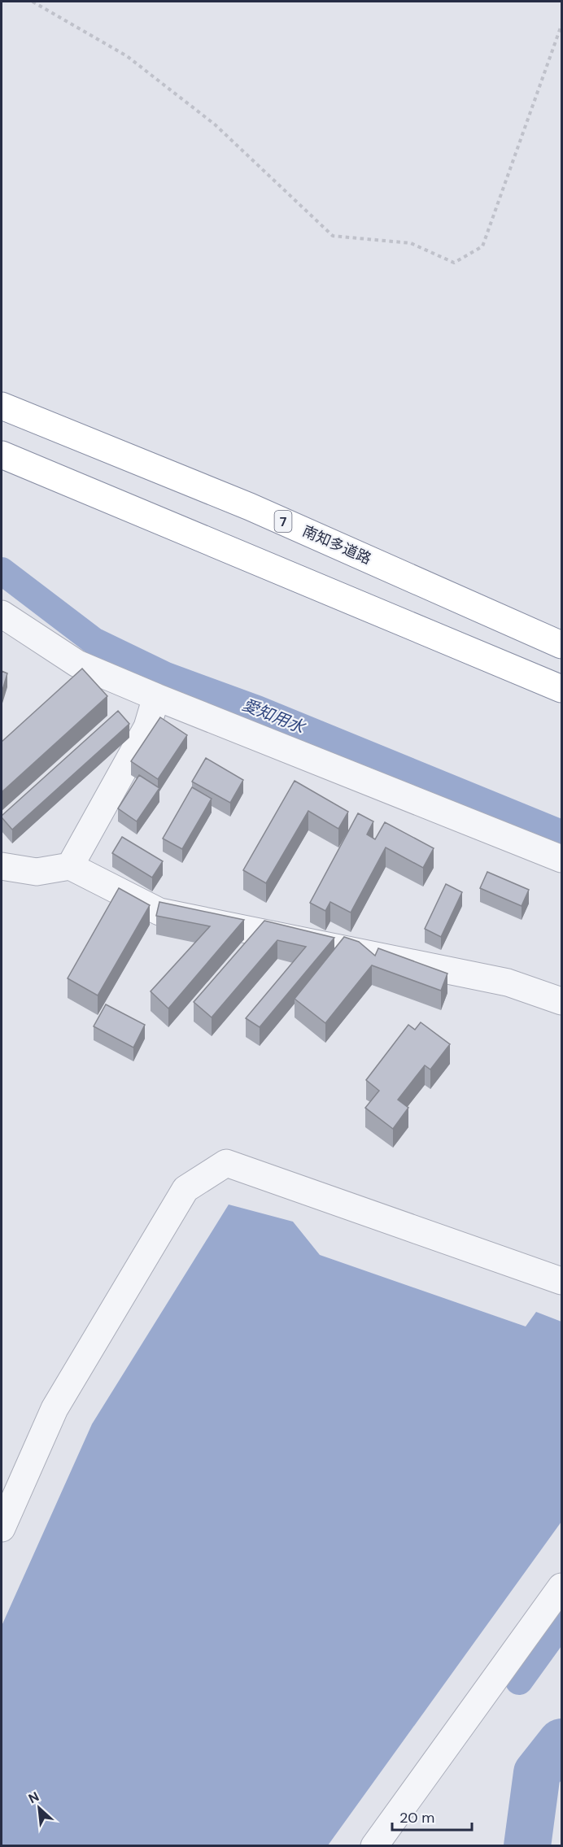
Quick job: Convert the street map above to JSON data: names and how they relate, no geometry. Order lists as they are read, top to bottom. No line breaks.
{"streets":{"highway":["7","南知多道路"]},"water":["愛知用水"],"scale_bar":"20 m","north":"top left"}
